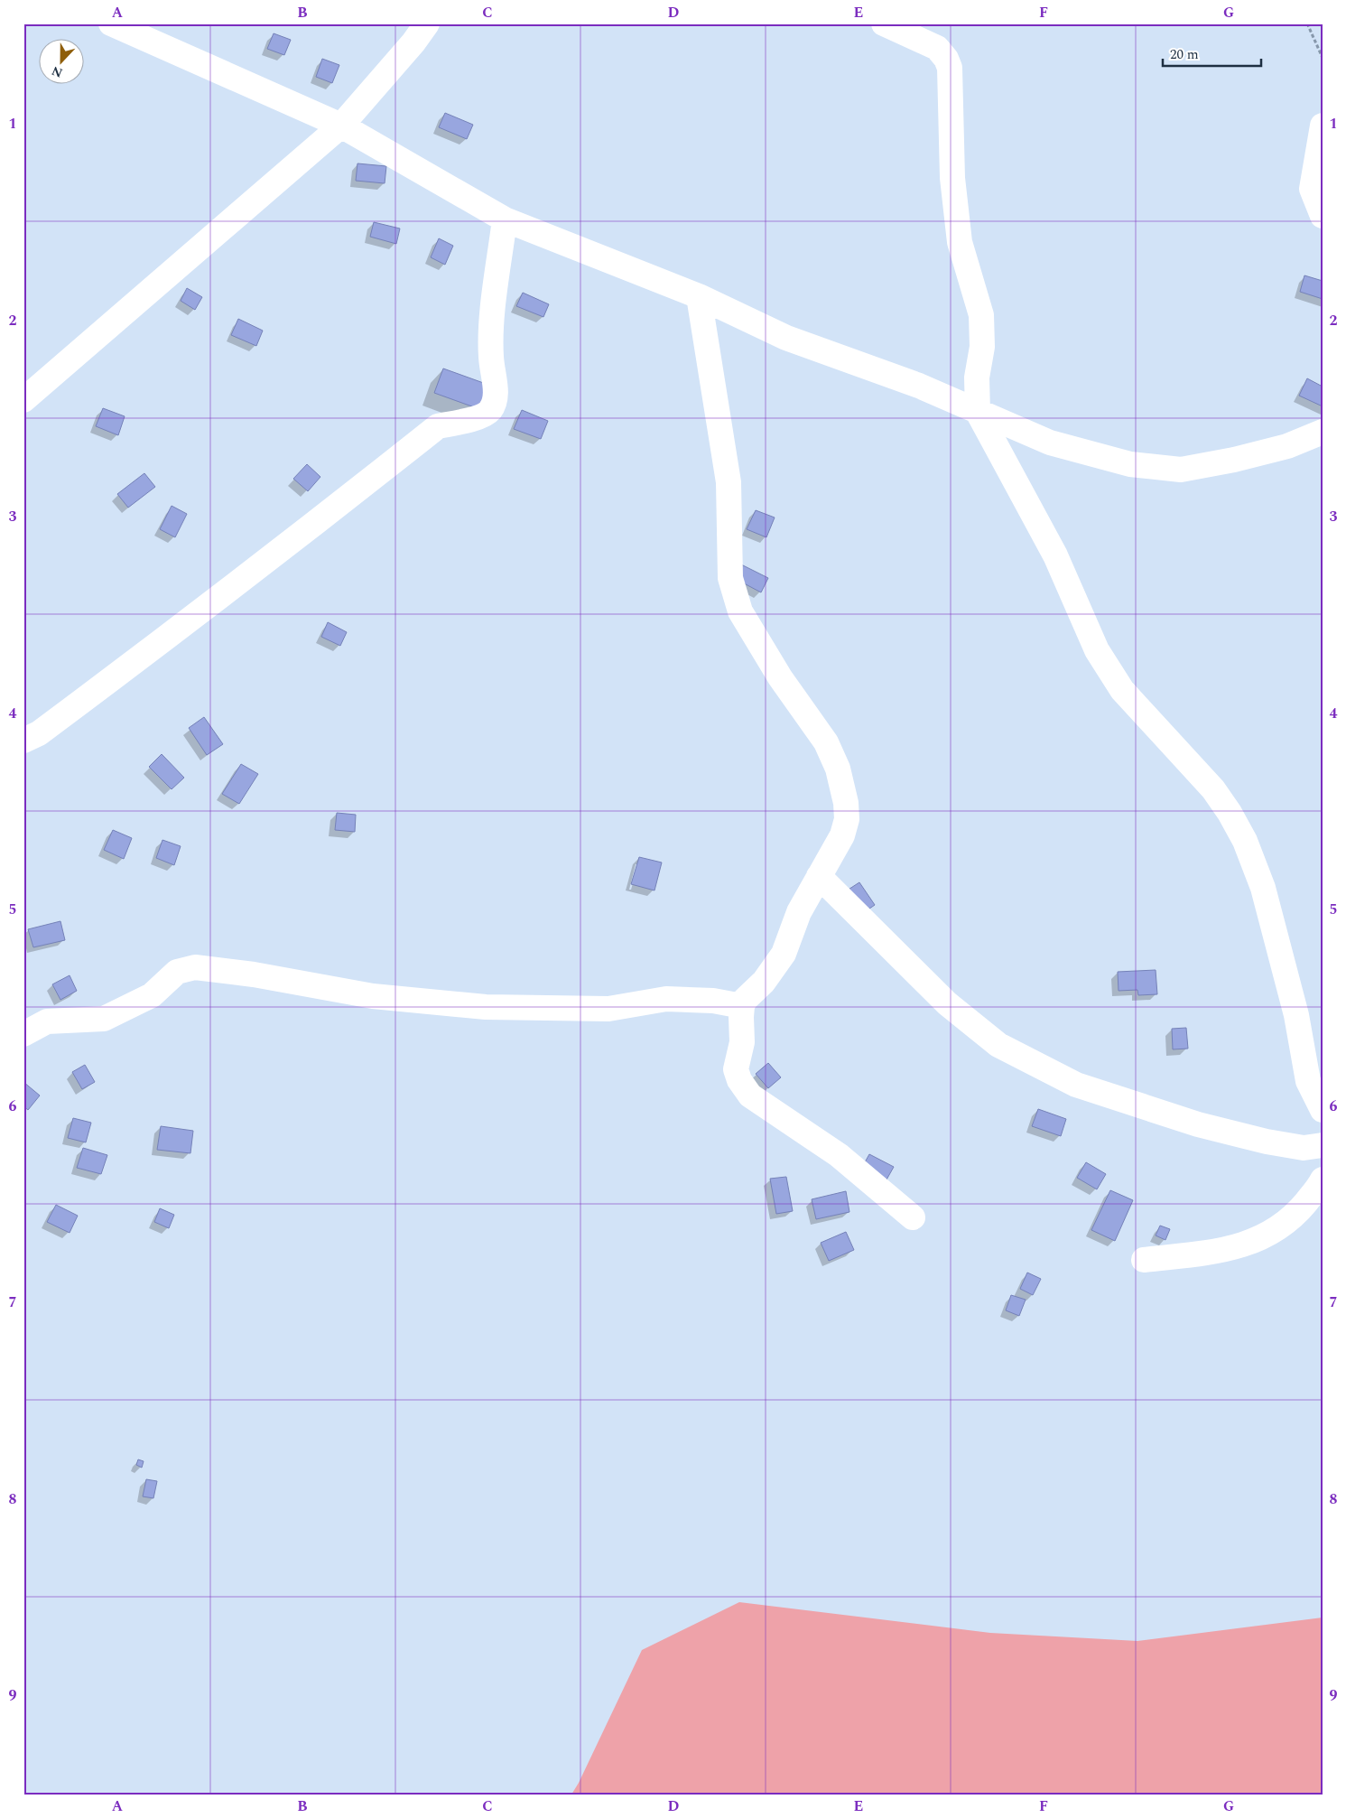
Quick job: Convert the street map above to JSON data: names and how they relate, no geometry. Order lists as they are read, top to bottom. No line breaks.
{"scale_bar":"20 m","north":"bottom","grid":{"columns":["A","B","C","D","E","F","G"],"rows":["1","2","3","4","5","6","7","8","9"]}}
